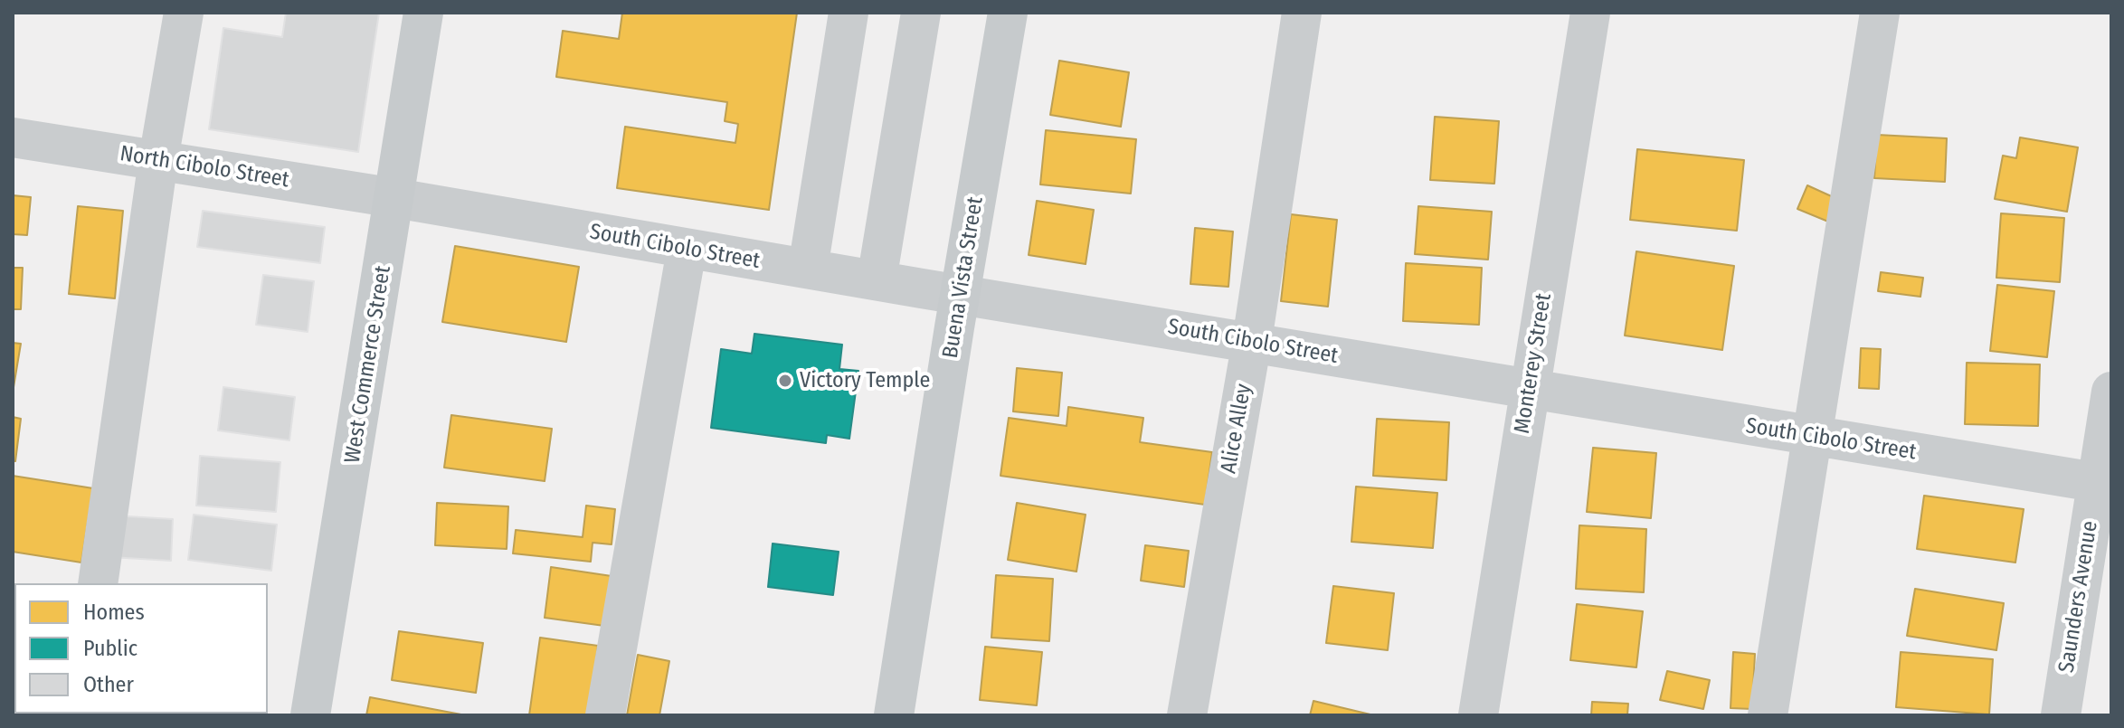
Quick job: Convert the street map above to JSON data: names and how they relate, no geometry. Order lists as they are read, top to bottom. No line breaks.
{"streets":{"main road":["Buena Vista Street","West Commerce Street"],"street":["North Cibolo Street","South Cibolo Street","Monterey Street","Alice Alley","Saunders Avenue"]},"crossings":[["North Cibolo Street","South Cibolo Street"],["North Cibolo Street","West Commerce Street"],["South Cibolo Street","Buena Vista Street"],["South Cibolo Street","Monterey Street"],["South Cibolo Street","West Commerce Street"],["South Cibolo Street","Alice Alley"],["South Cibolo Street","Saunders Avenue"]],"places":["Victory Temple"],"legend":["Homes","Public","Other"]}
